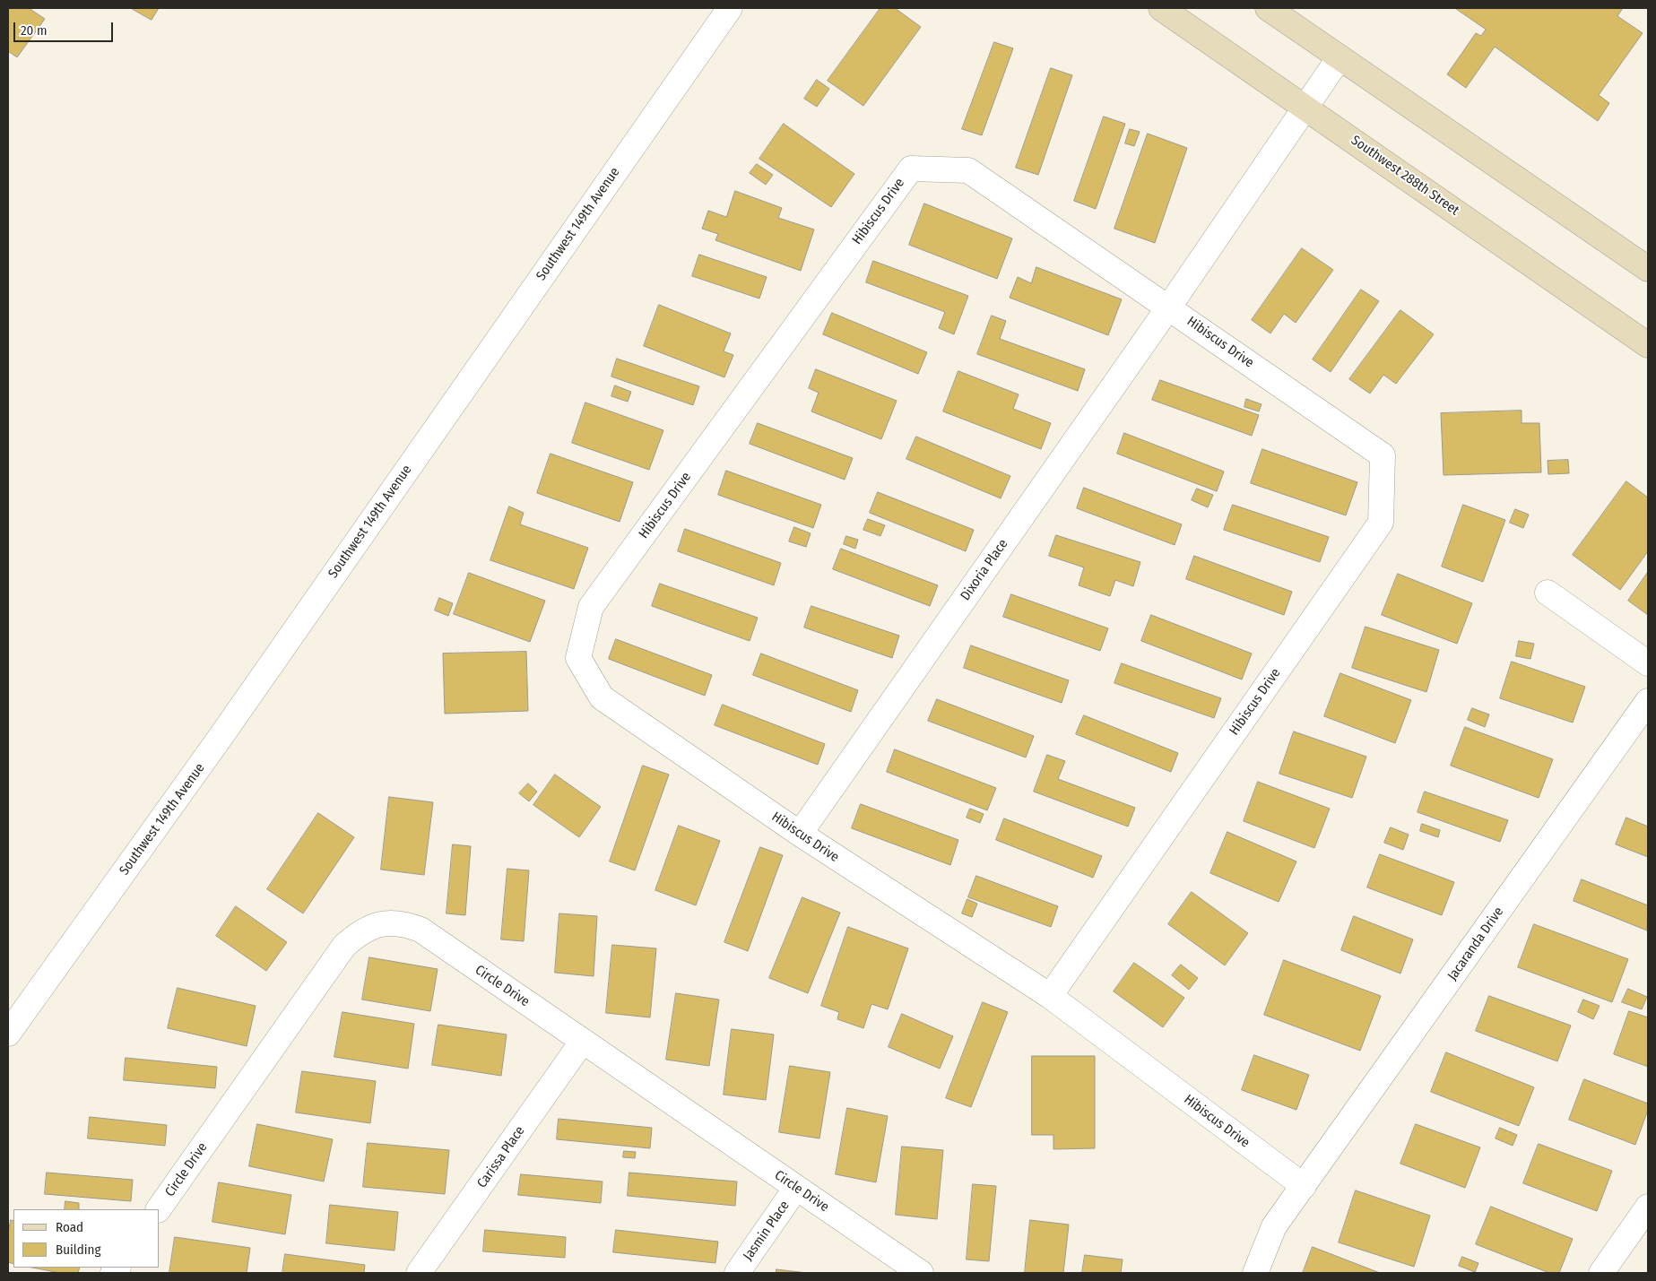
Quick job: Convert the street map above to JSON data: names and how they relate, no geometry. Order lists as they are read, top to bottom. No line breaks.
{"streets":{"main road":["Southwest 288th Street"],"street":["Hibiscus Drive","Southwest 149th Avenue","Dixoria Place","Jacaranda Drive","Circle Drive","Carissa Place","Jasmin Place"]},"crossings":[["Southwest 288th Street","Dixoria Place"],["Hibiscus Drive","Dixoria Place"],["Hibiscus Drive","Jacaranda Drive"],["Circle Drive","Carissa Place"],["Circle Drive","Jasmin Place"]],"legend":["Road","Building"],"scale_bar":"20 m"}
